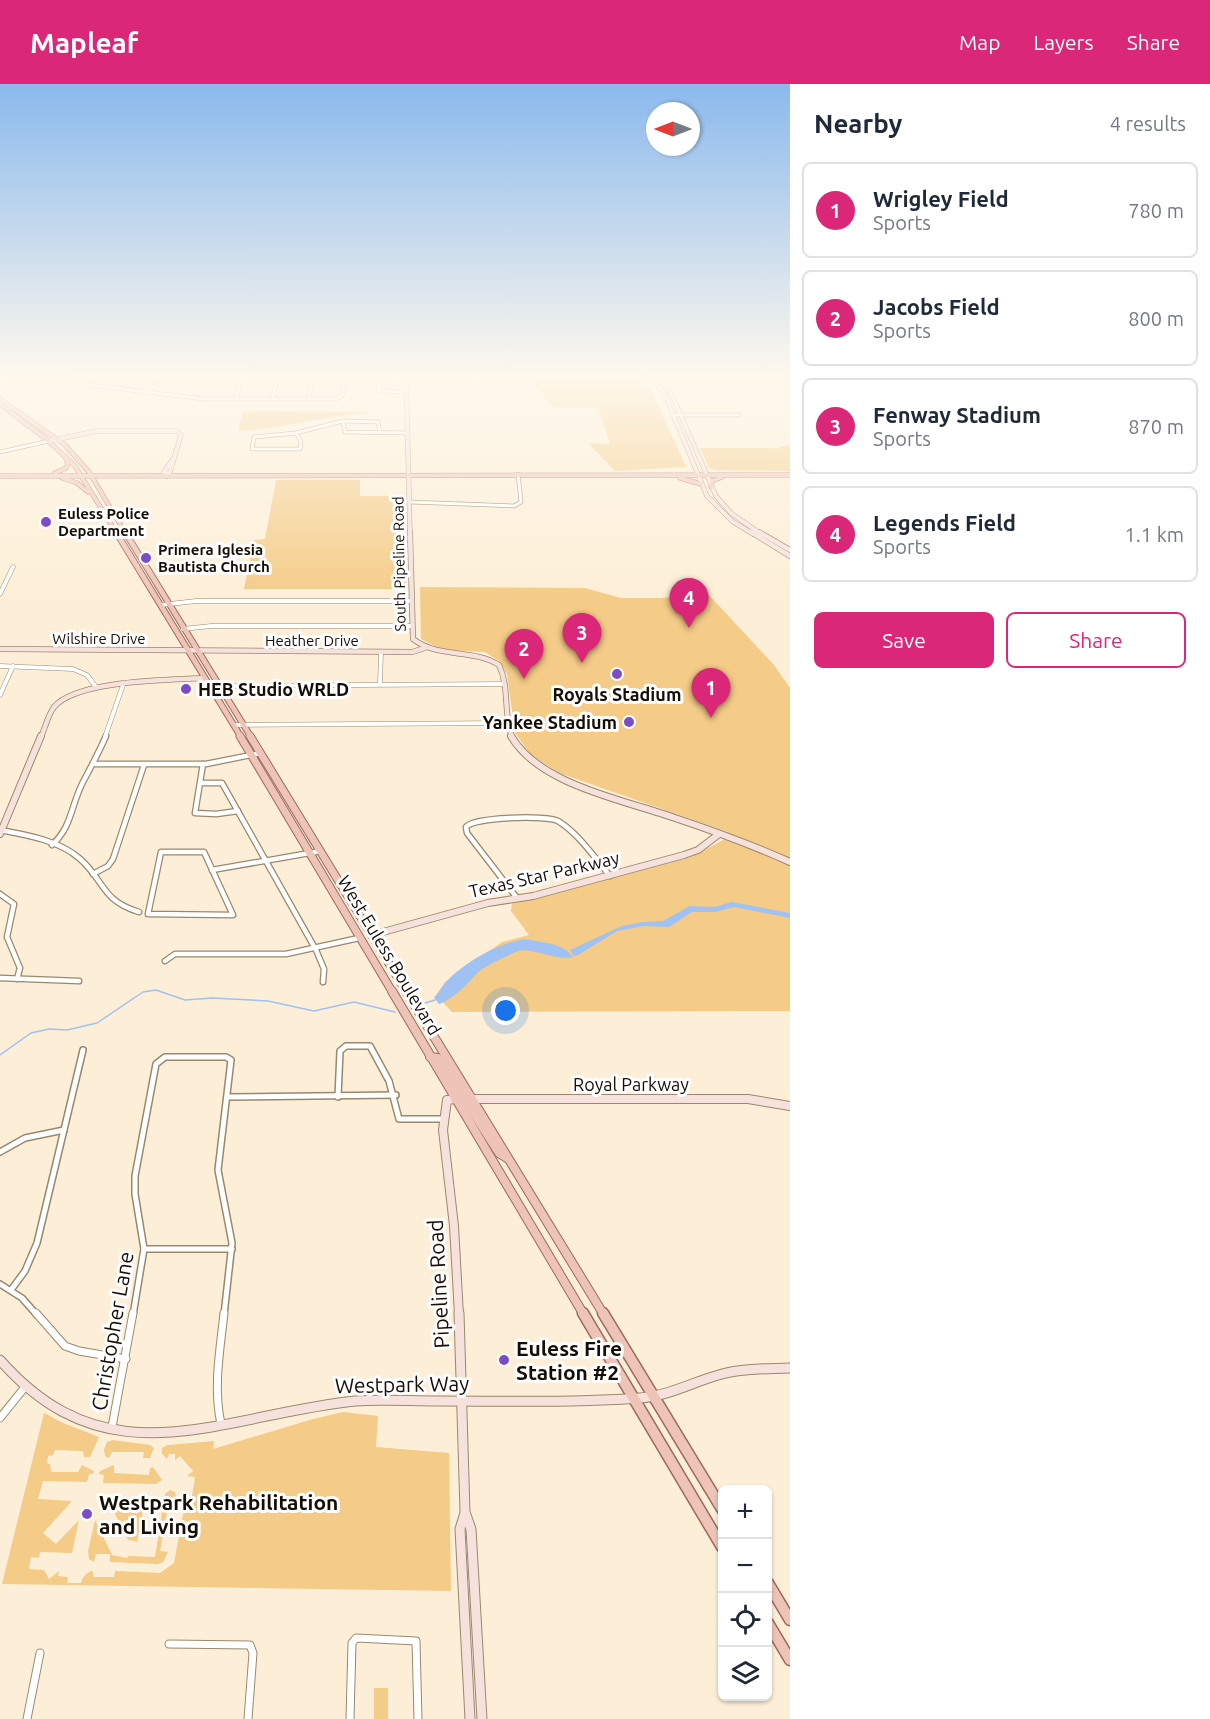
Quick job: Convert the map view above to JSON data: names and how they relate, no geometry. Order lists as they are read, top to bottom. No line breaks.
{"streets":{"main road":["West Euless Boulevard"],"street":["South Pipeline Road","Wilshire Drive","Heather Drive","Texas Star Parkway","Royal Parkway","Pipeline Road","Christopher Lane","Westpark Way"]},"crossings":[["South Pipeline Road","Heather Drive"],["South Pipeline Road","Texas Star Parkway"],["Wilshire Drive","Heather Drive"],["Wilshire Drive","West Euless Boulevard"],["Heather Drive","West Euless Boulevard"],["Texas Star Parkway","West Euless Boulevard"],["West Euless Boulevard","Royal Parkway"],["West Euless Boulevard","Westpark Way"],["Pipeline Road","Westpark Way"],["Christopher Lane","Westpark Way"]],"places":["Euless Police Department","Primera Iglesia Bautista Church","Royals Stadium","HEB Studio WRLD","Yankee Stadium","Euless Fire Station #2","Westpark Rehabilitation and Living"],"north":"left","page":{"header":"Mapleaf","nav":["Map","Layers","Share"],"heading":["Nearby","4 results"],"list":[{"mark":"1","name":"Wrigley Field","note":"Sports","value":"780 m"},{"mark":"2","name":"Jacobs Field","note":"Sports","value":"800 m"},{"mark":"3","name":"Fenway Stadium","note":"Sports","value":"870 m"},{"mark":"4","name":"Legends Field","note":"Sports","value":"1.1 km"}],"pins":["4","3","2","1"],"buttons":["Save","Share"],"map_buttons":["+","−"]}}
